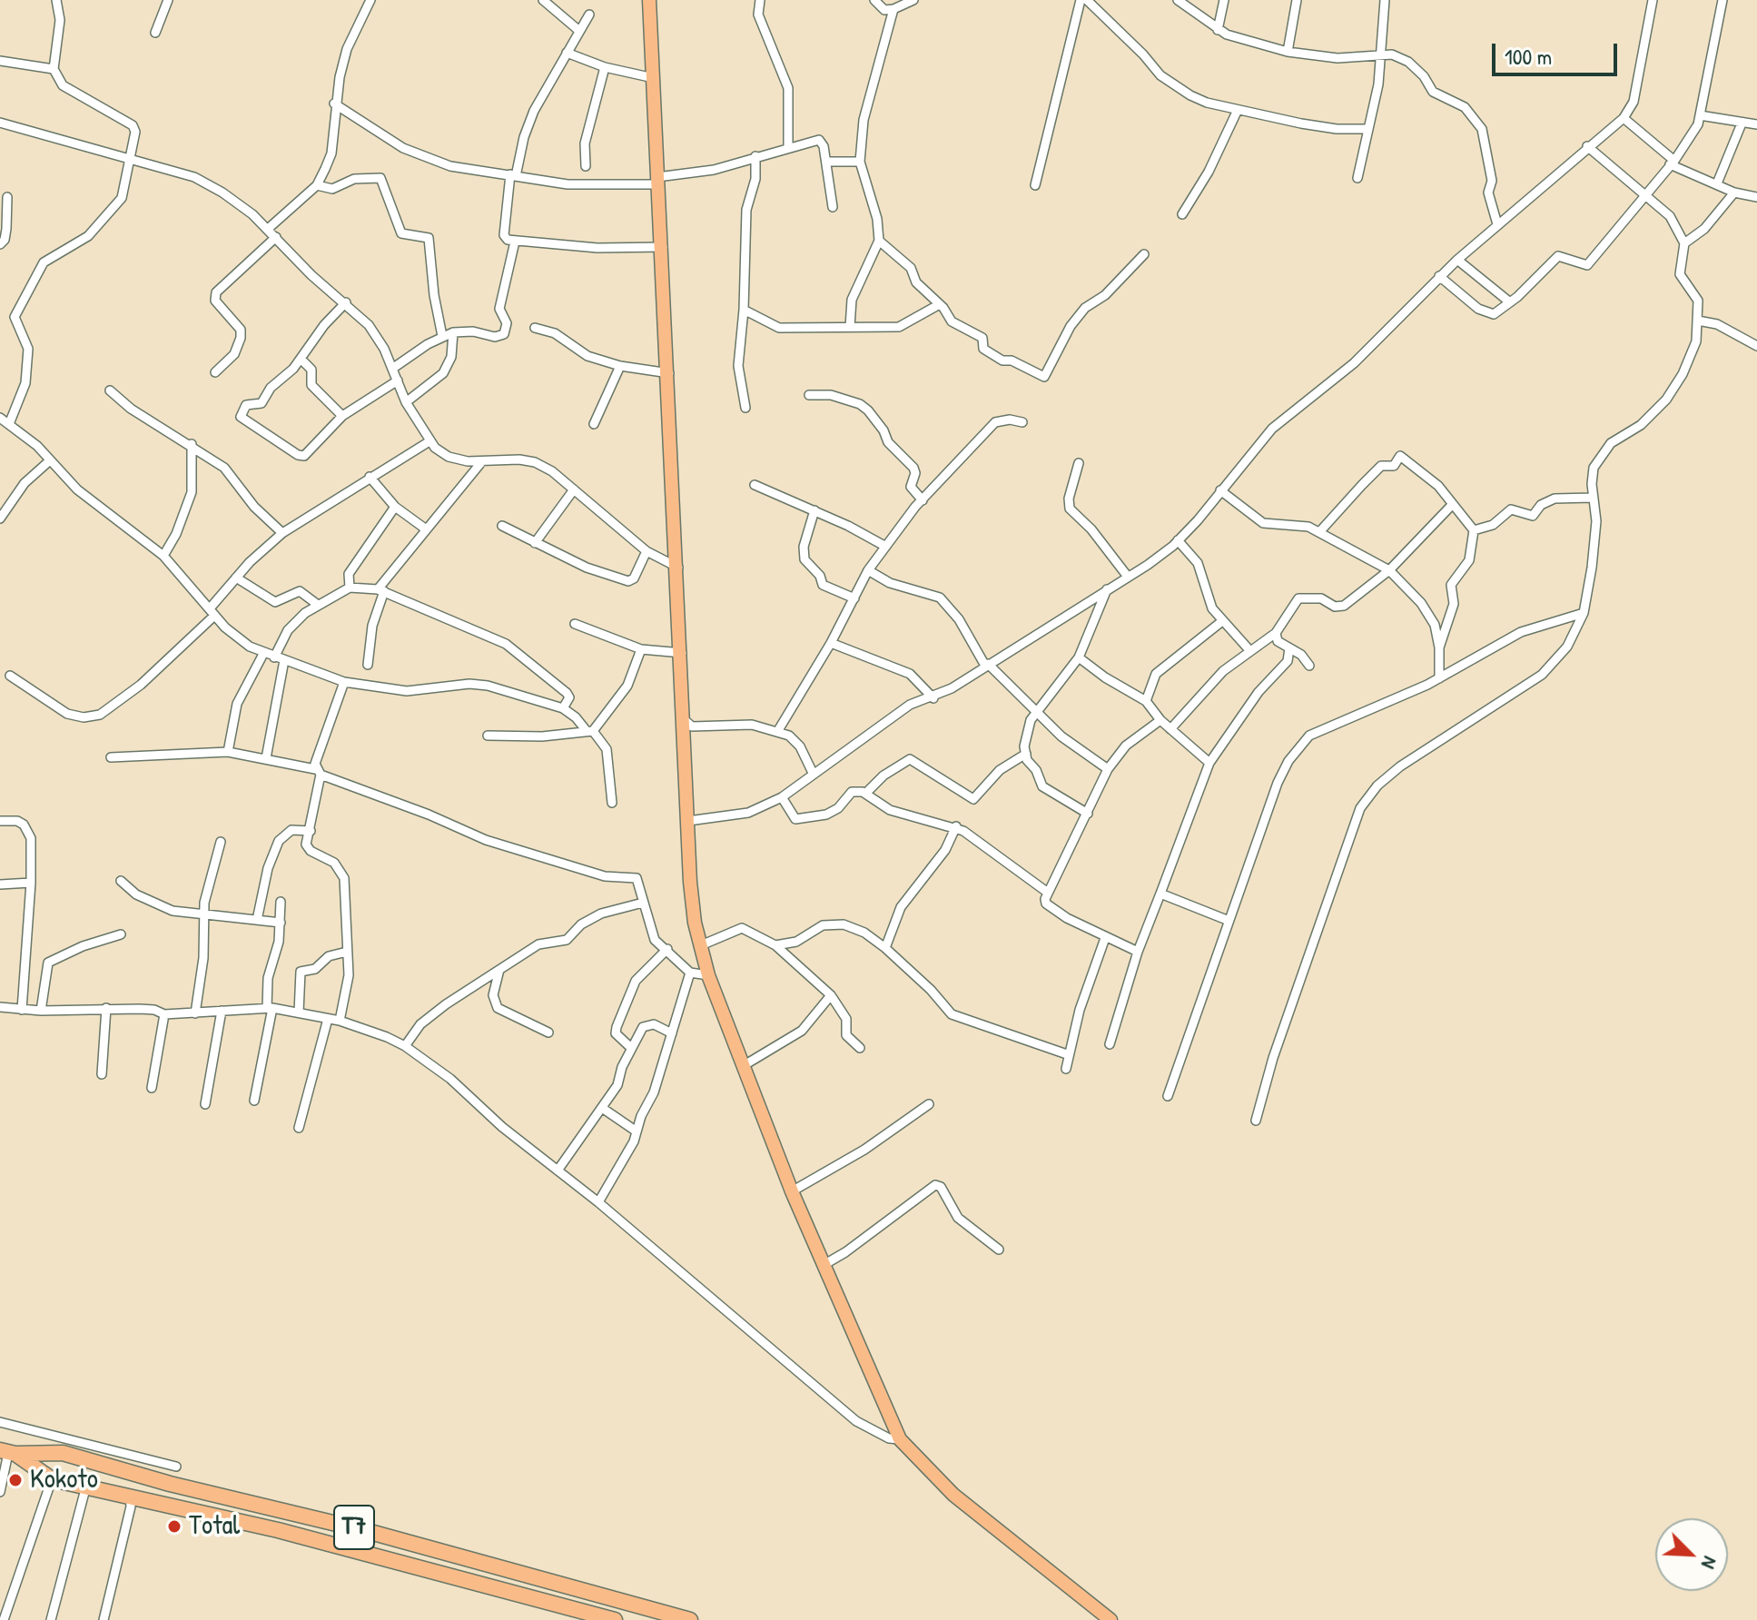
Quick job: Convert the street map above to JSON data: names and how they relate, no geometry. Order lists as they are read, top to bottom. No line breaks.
{"streets":{"highway":["T7"]},"places":["Kokoto","Total"],"scale_bar":"100 m","north":"bottom right"}
